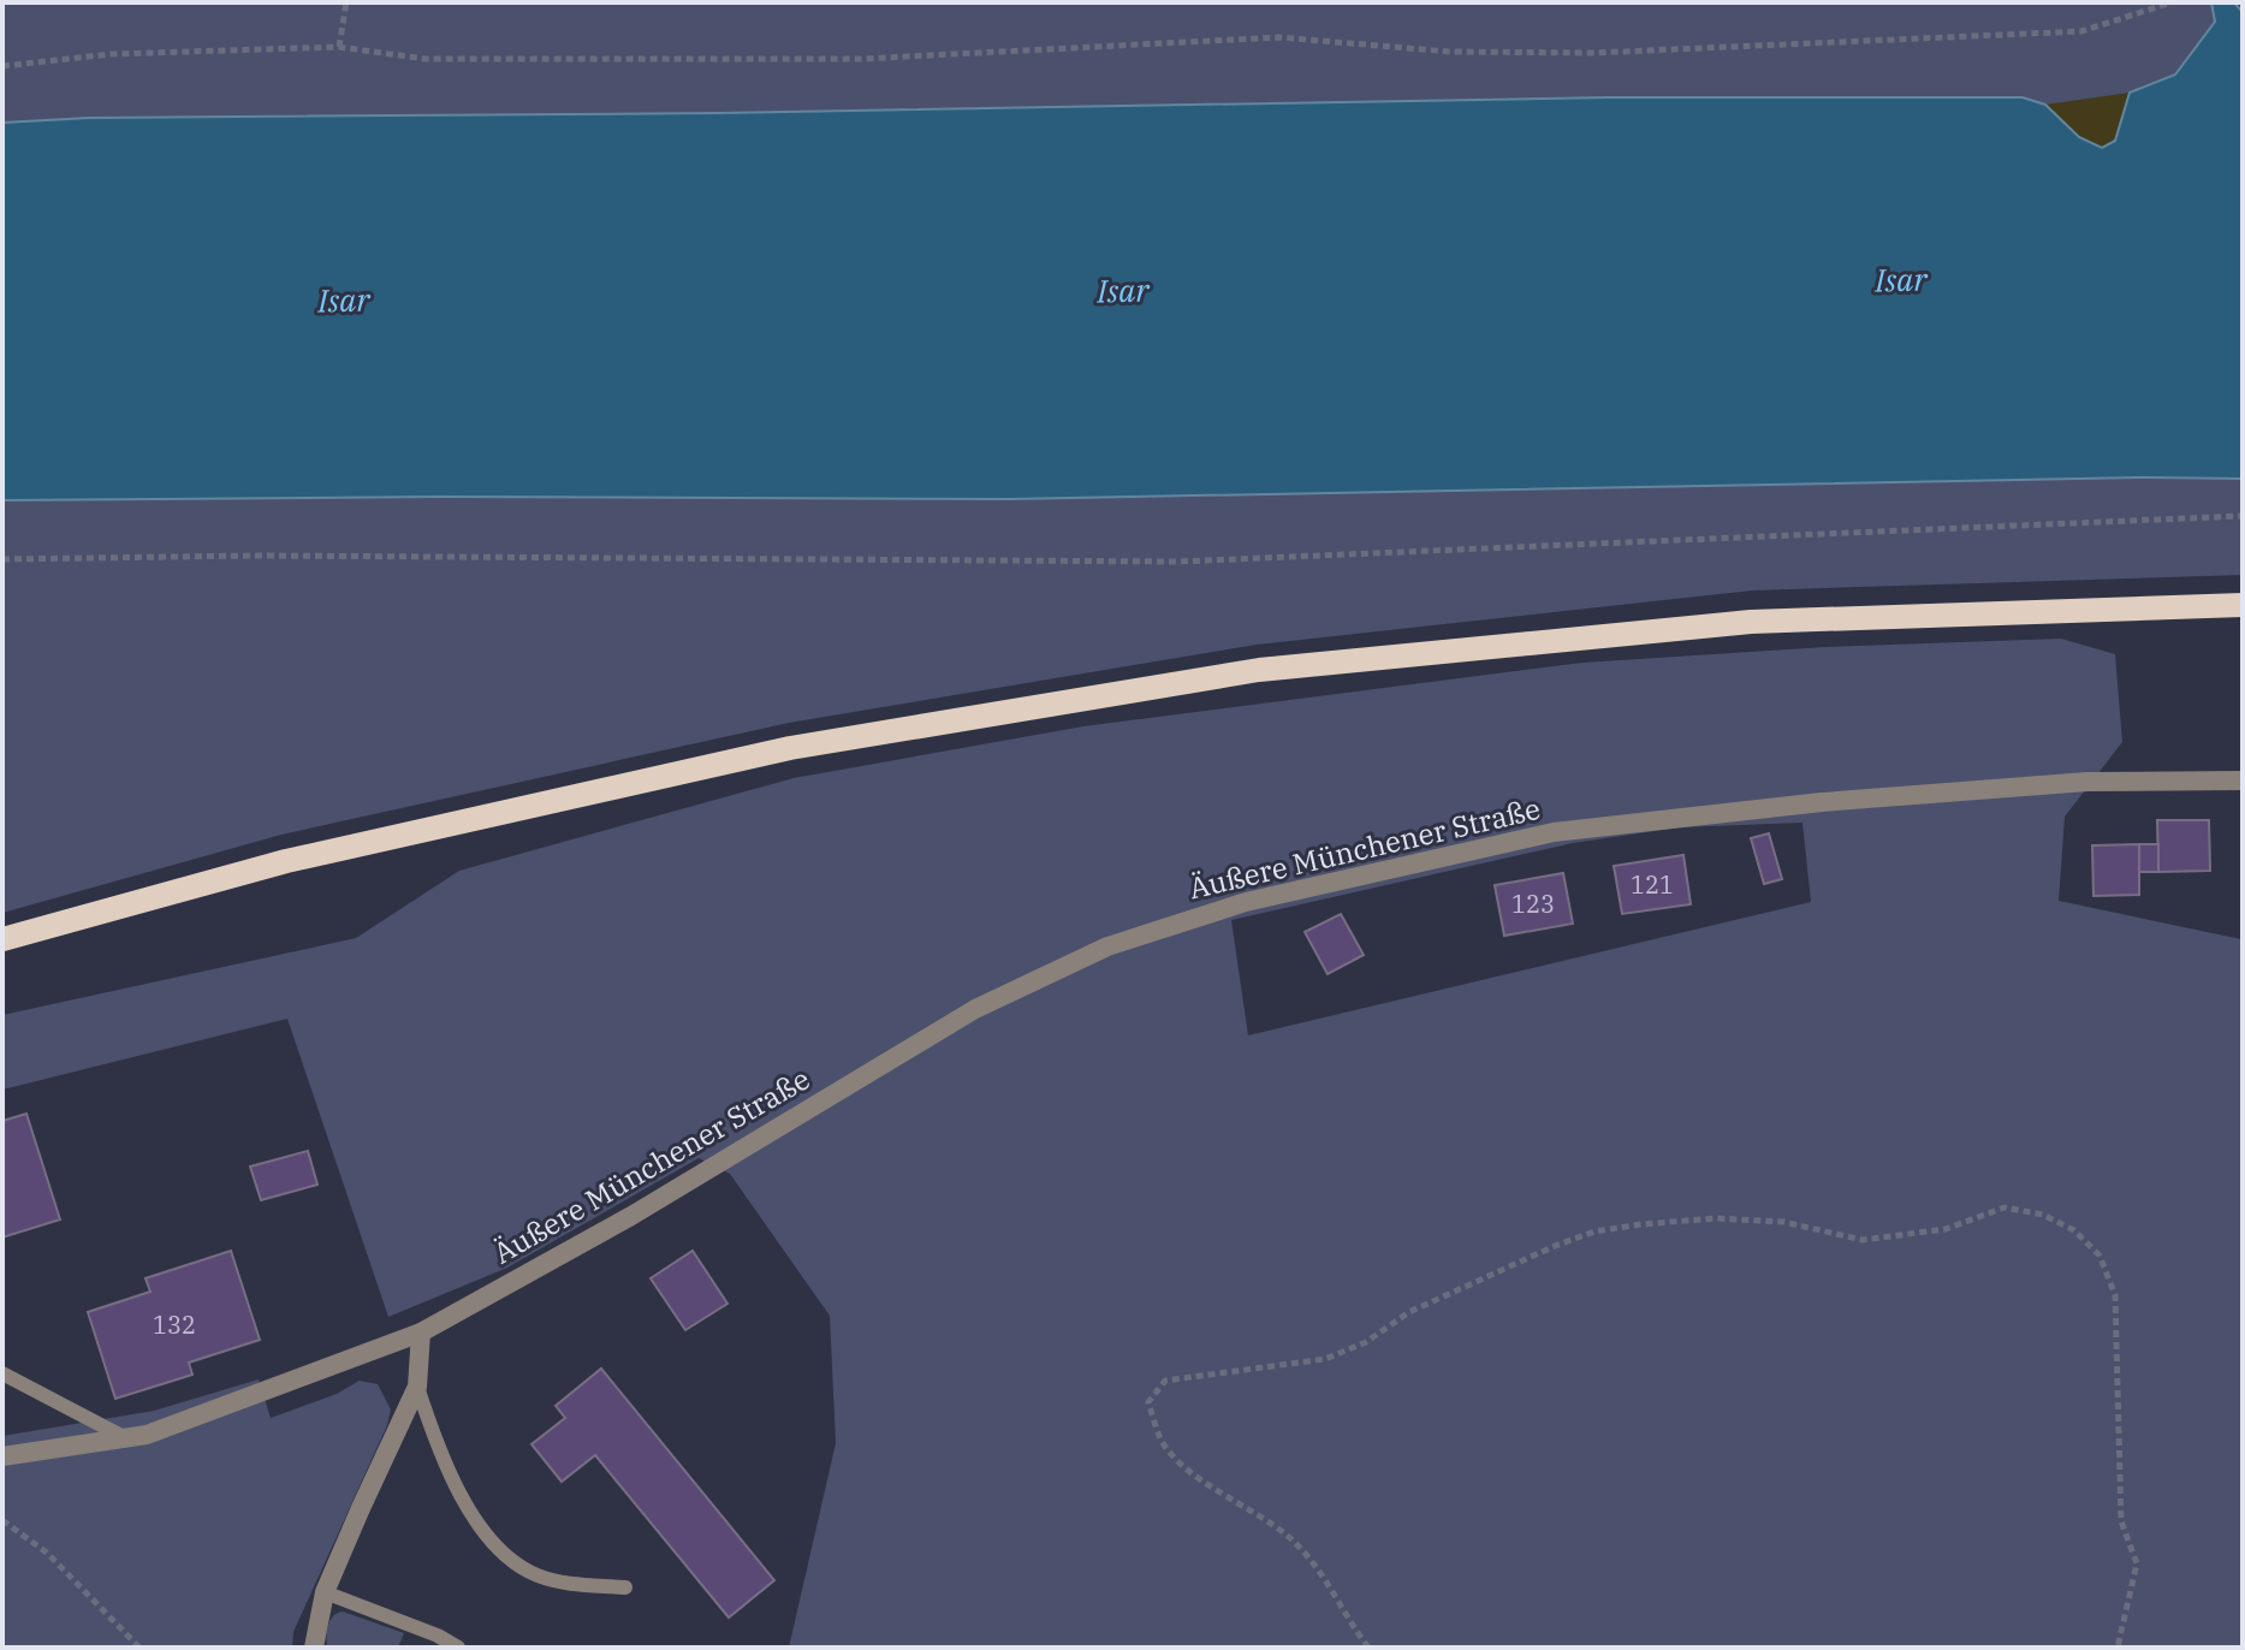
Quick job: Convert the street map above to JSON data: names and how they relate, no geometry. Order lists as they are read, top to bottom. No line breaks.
{"streets":{"street":["Äußere Münchener Straße"]},"water":["Isar"],"house_numbers":["121","123","132"]}
